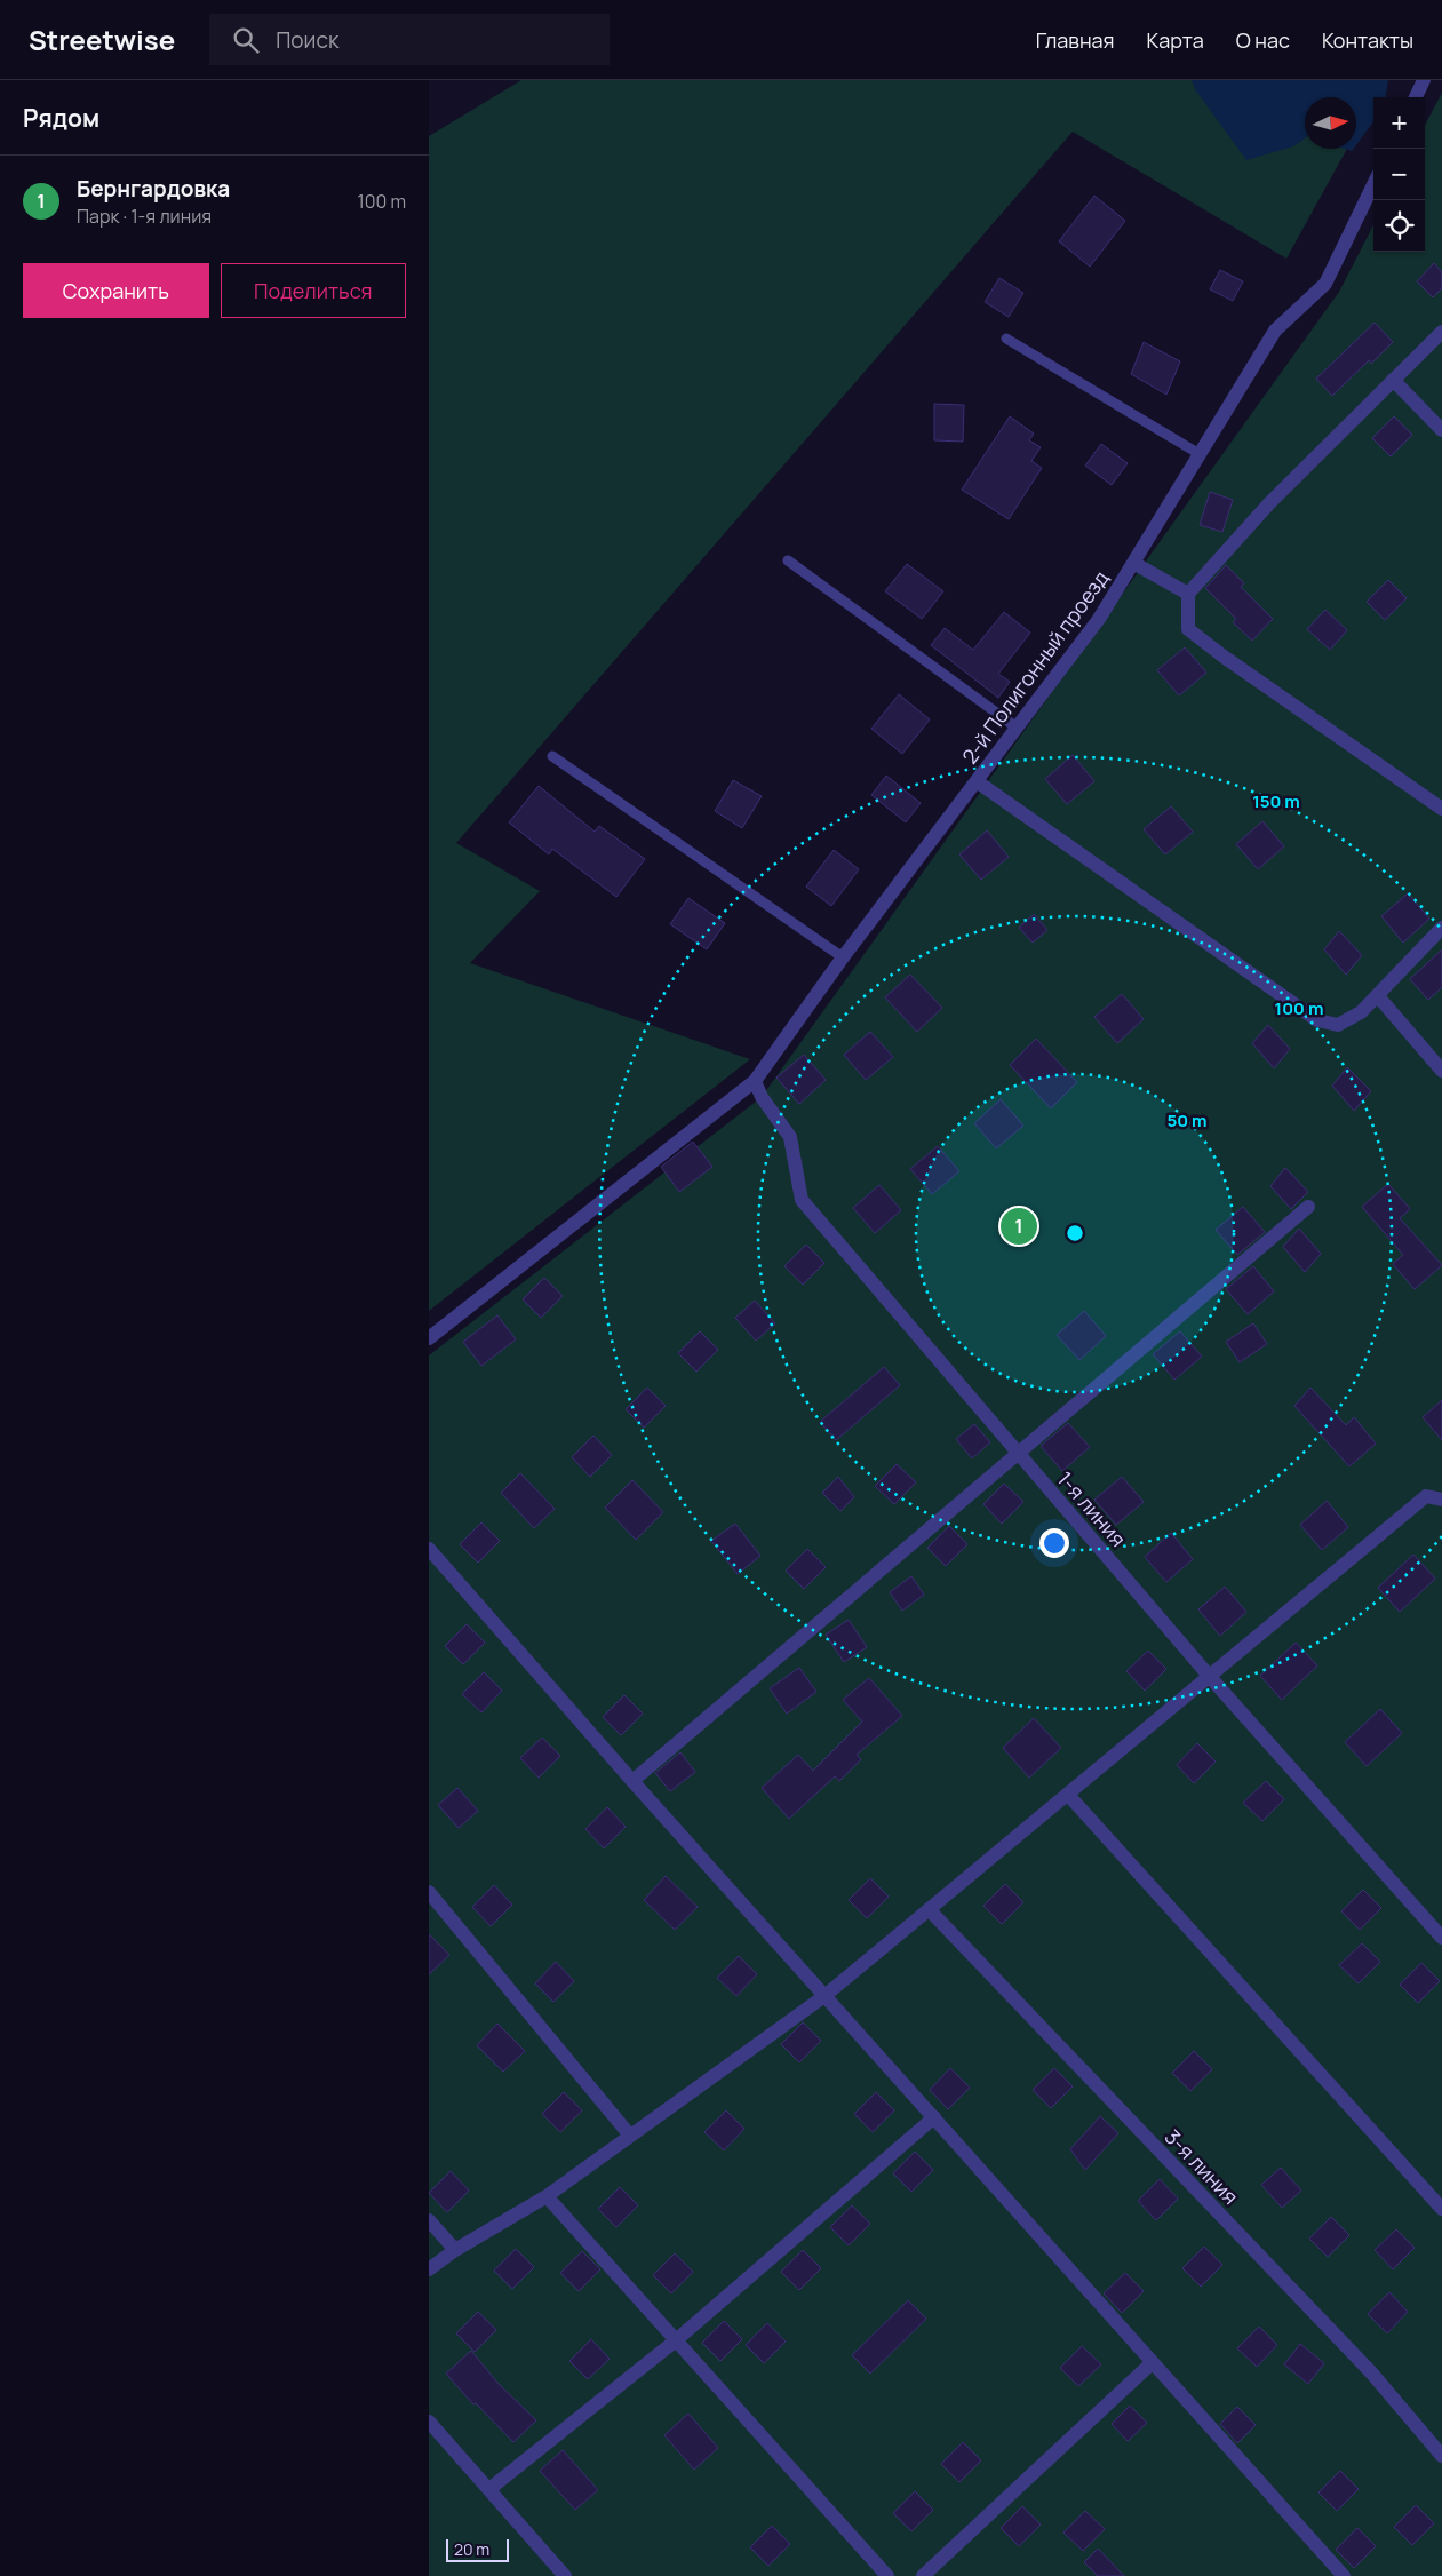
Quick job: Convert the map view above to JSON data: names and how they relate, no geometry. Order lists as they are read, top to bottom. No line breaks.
{"streets":{"street":["2-й Полигонный проезд","1-я линия","3-я линия"]},"crossings":[["2-й Полигонный проезд","1-я линия"]],"scale_bar":"20 m","north":"right","page":{"header":"Streetwise","search":"Поиск","nav":["Главная","Карта","О нас","Контакты"],"heading":"Рядом","map_buttons":["+","−"],"list":[{"mark":"1","name":"Бернгардовка","note":"Парк · 1-я линия","value":"100 m"}],"buttons":["Сохранить","Поделиться"],"pins":"1","scale":"20 m"},"rings":["150 m","100 m","50 m"]}
